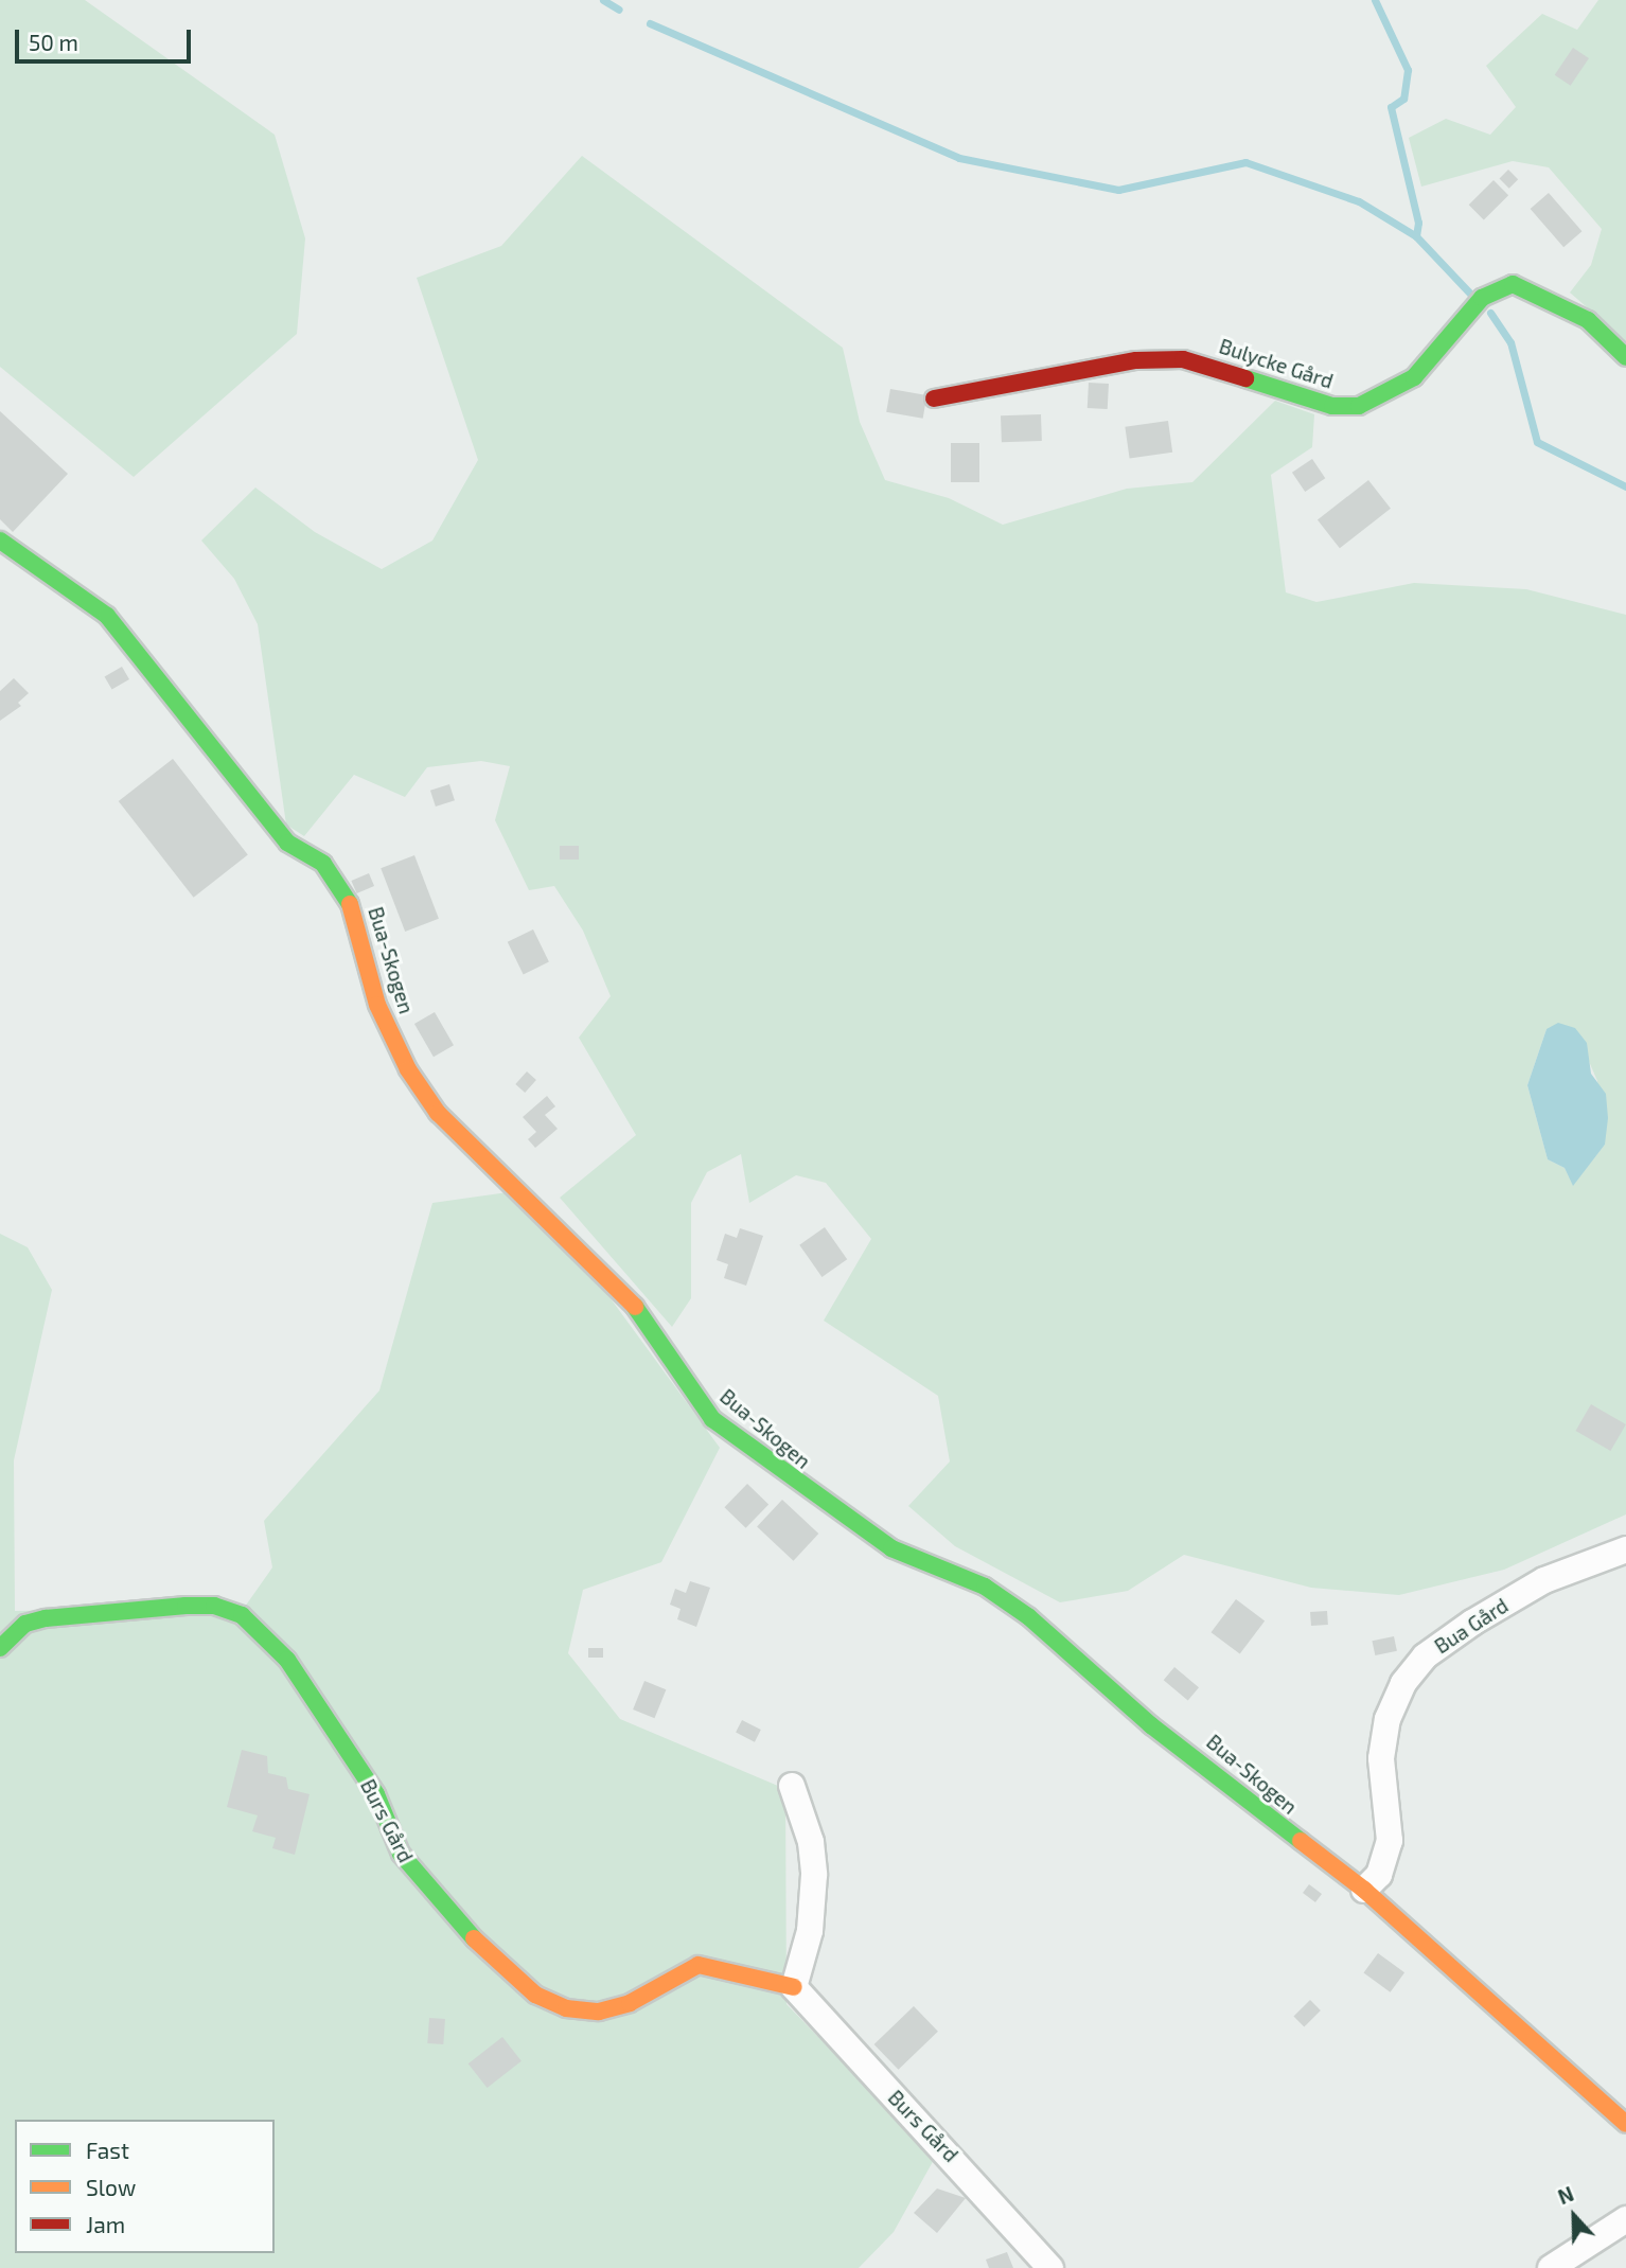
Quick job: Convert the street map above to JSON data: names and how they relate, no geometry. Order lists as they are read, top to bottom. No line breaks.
{"streets":{"street":["Bulycke Gård","Bua-Skogen","Bua Gård","Burs Gård"]},"crossings":[["Bua-Skogen","Bua Gård"]],"legend":["Fast","Slow","Jam"],"scale_bar":"50 m","north":"top"}
